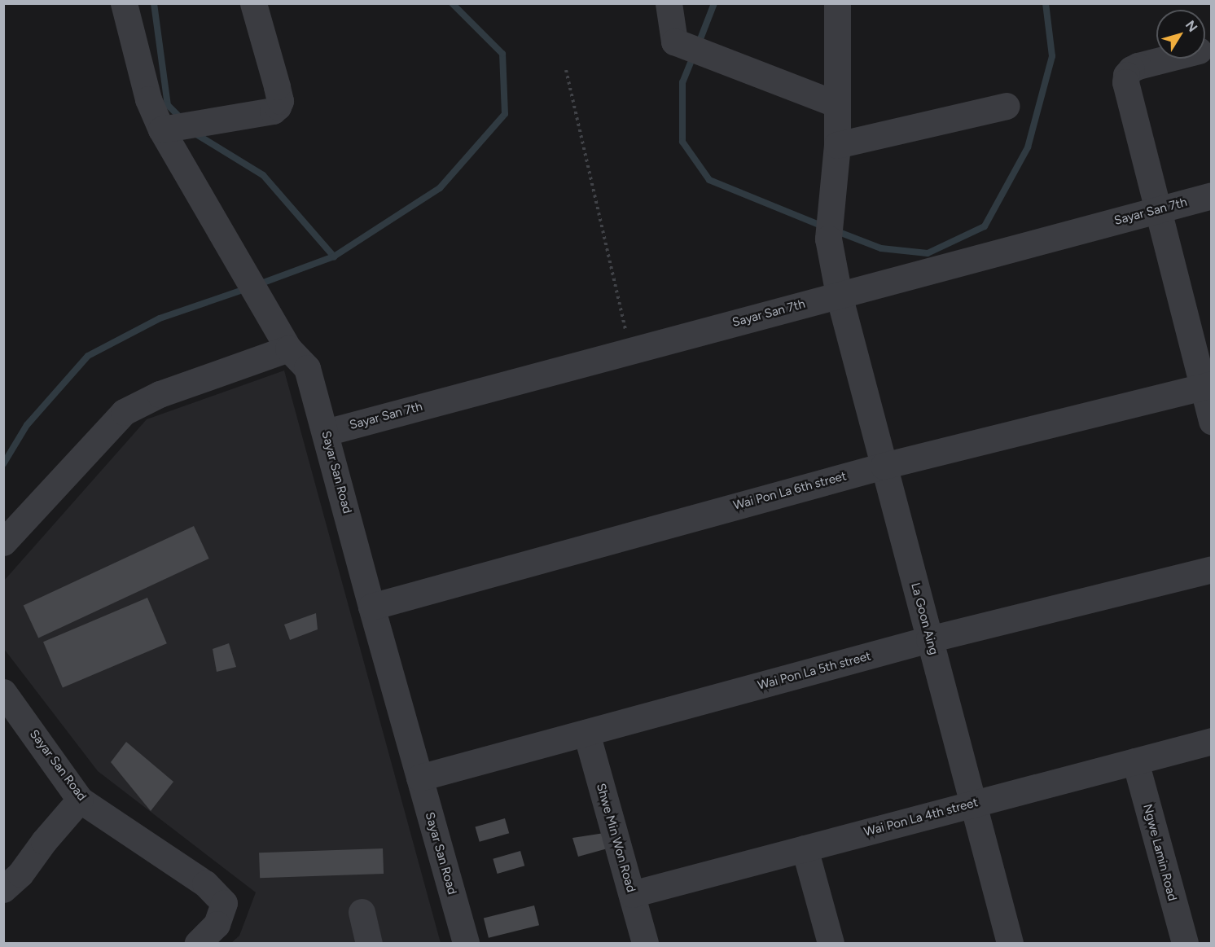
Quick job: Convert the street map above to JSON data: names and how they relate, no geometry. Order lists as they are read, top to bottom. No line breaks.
{"streets":{"street":["Sayar San 7th","Sayar San Road","Wai Pon La 6th street","La Goon Aing","Wai Pon La 5th street","Wai Pon La 4th street","Shwe Min Won Road","Ngwe Lamin Road"]},"crossings":[["Sayar San 7th","Sayar San Road"],["Sayar San 7th","La Goon Aing"],["Sayar San Road","Wai Pon La 6th street"],["Sayar San Road","Wai Pon La 5th street"],["Wai Pon La 6th street","La Goon Aing"],["La Goon Aing","Wai Pon La 5th street"],["La Goon Aing","Wai Pon La 4th street"],["Wai Pon La 5th street","Shwe Min Won Road"],["Wai Pon La 4th street","Shwe Min Won Road"],["Wai Pon La 4th street","Ngwe Lamin Road"]],"north":"top right"}
